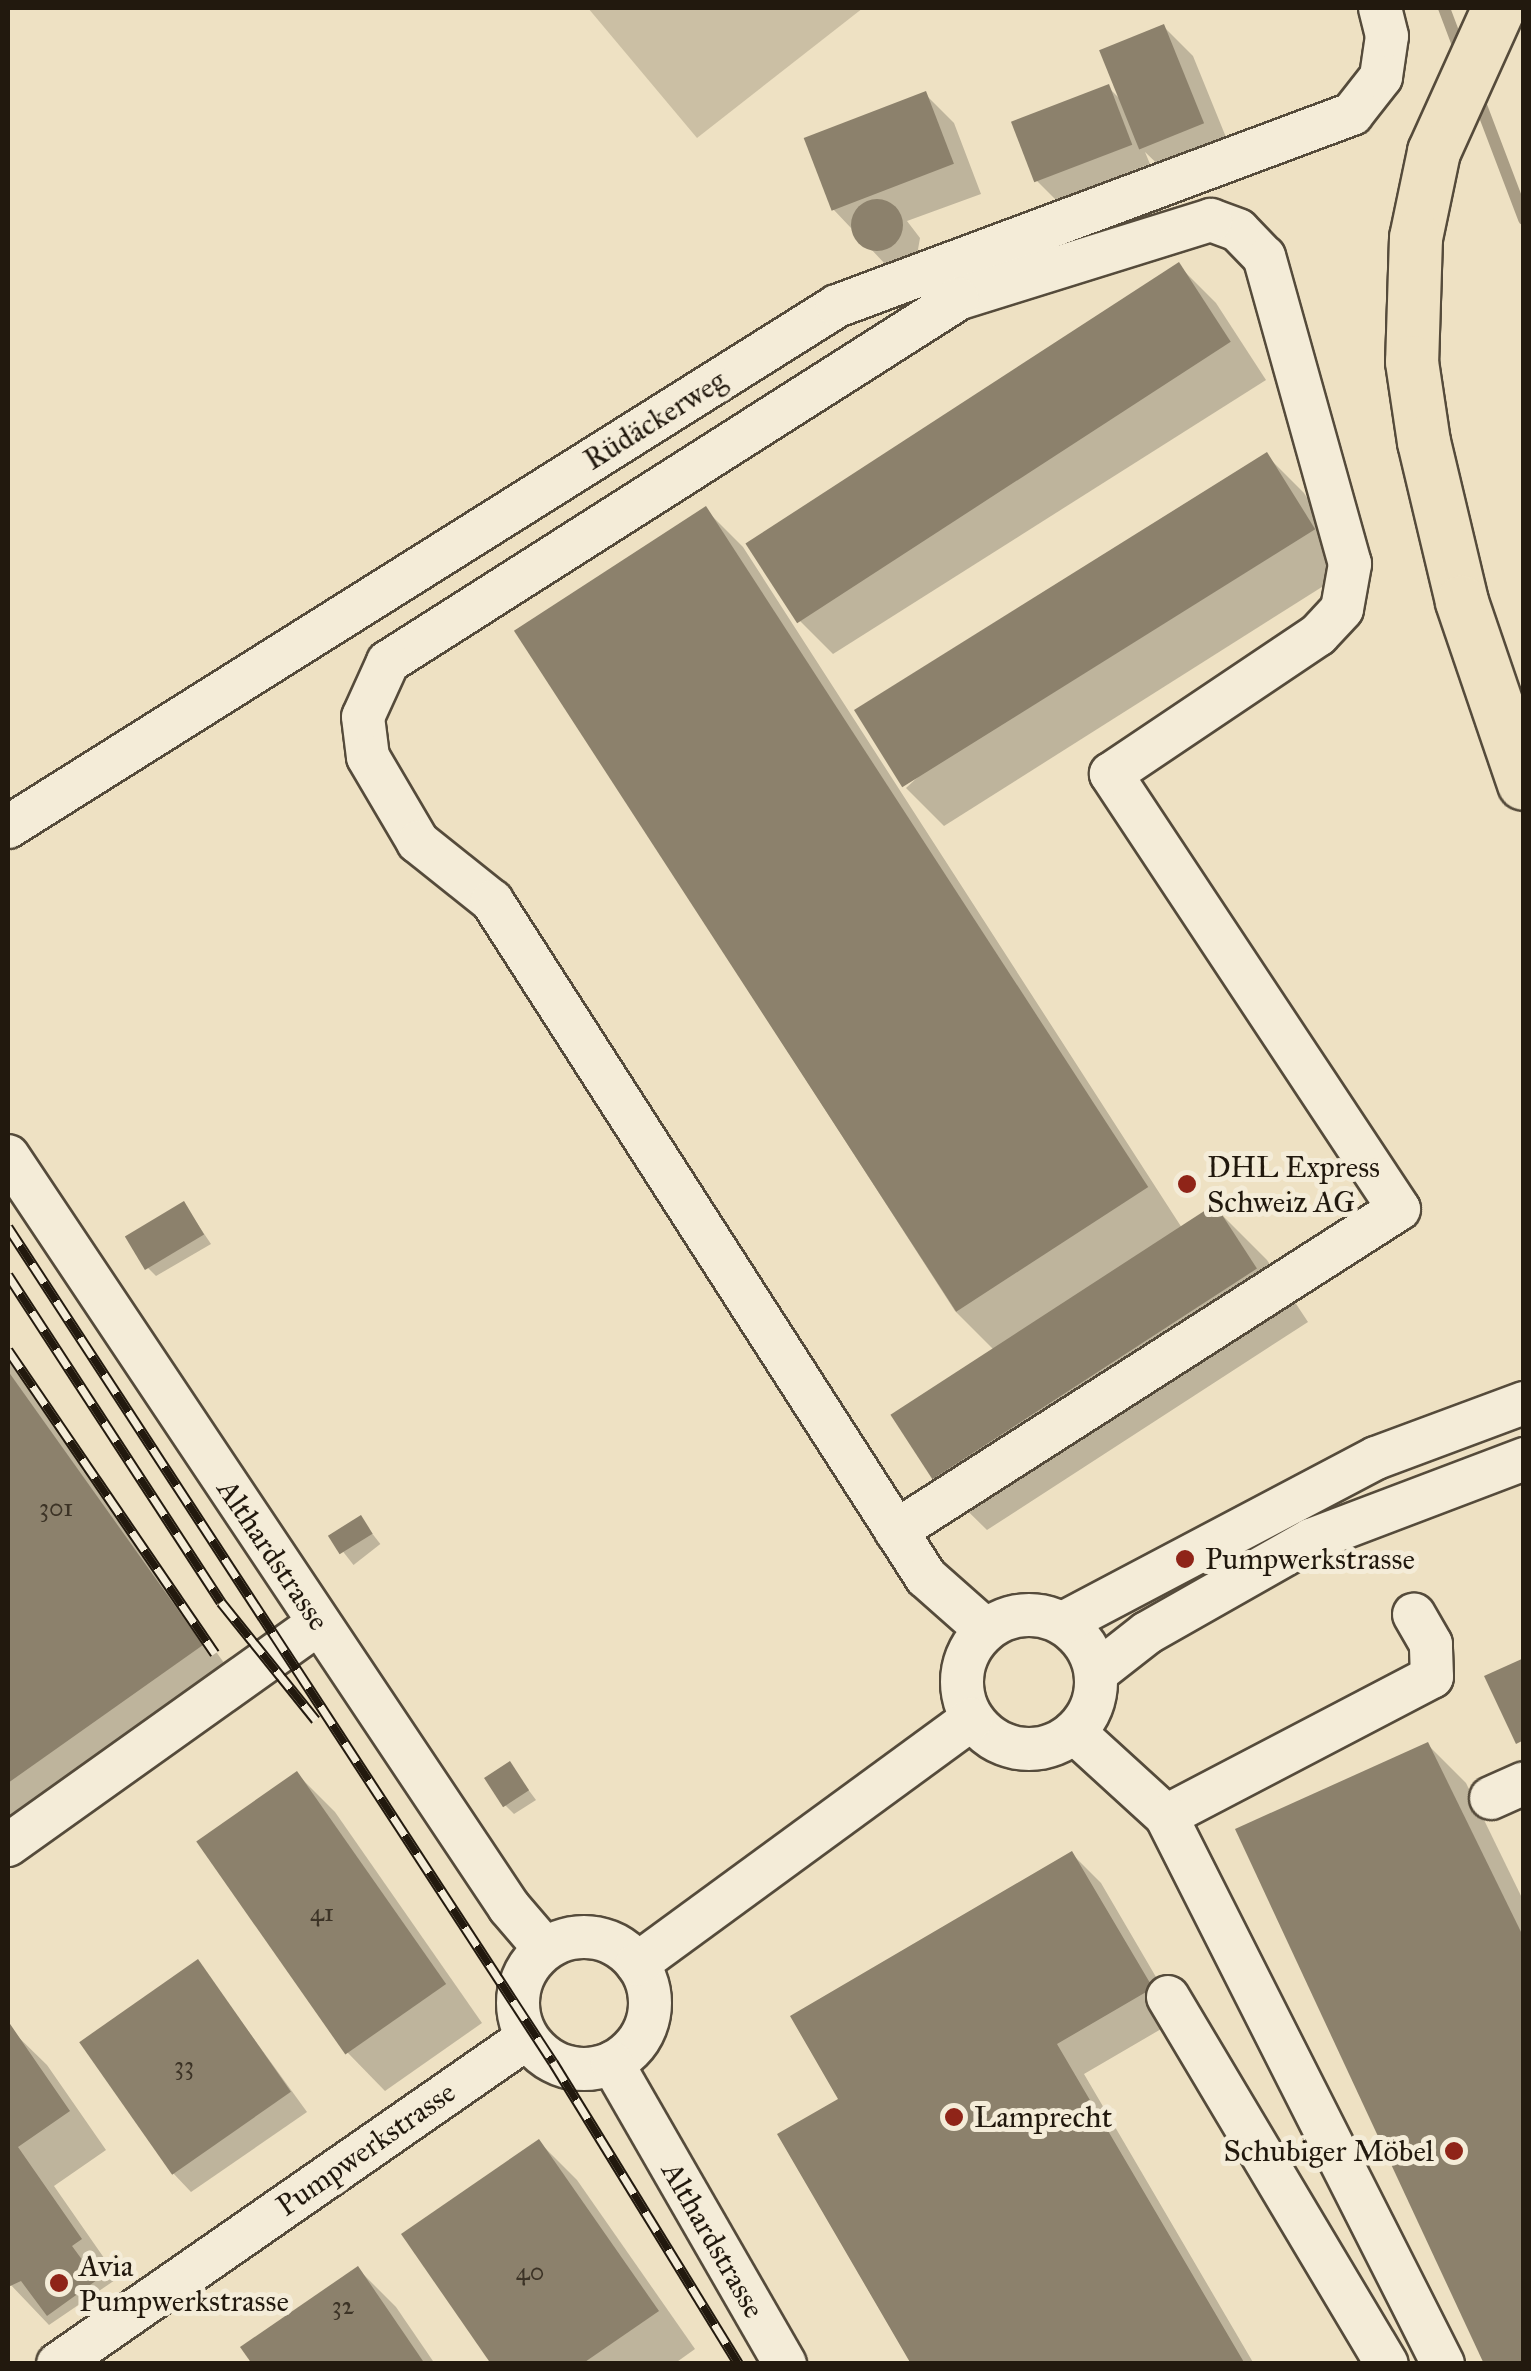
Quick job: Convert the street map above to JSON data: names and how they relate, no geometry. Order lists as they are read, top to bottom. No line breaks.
{"streets":{"street":["Rüdäckerweg","Althardstrasse","Pumpwerkstrasse"]},"crossings":[["Althardstrasse","Pumpwerkstrasse"]],"places":["DHL Express Schweiz AG","Pumpwerkstrasse","Lamprecht","Schubiger Möbel","Avia Pumpwerkstrasse"],"house_numbers":["301","41","33","40","32"]}
